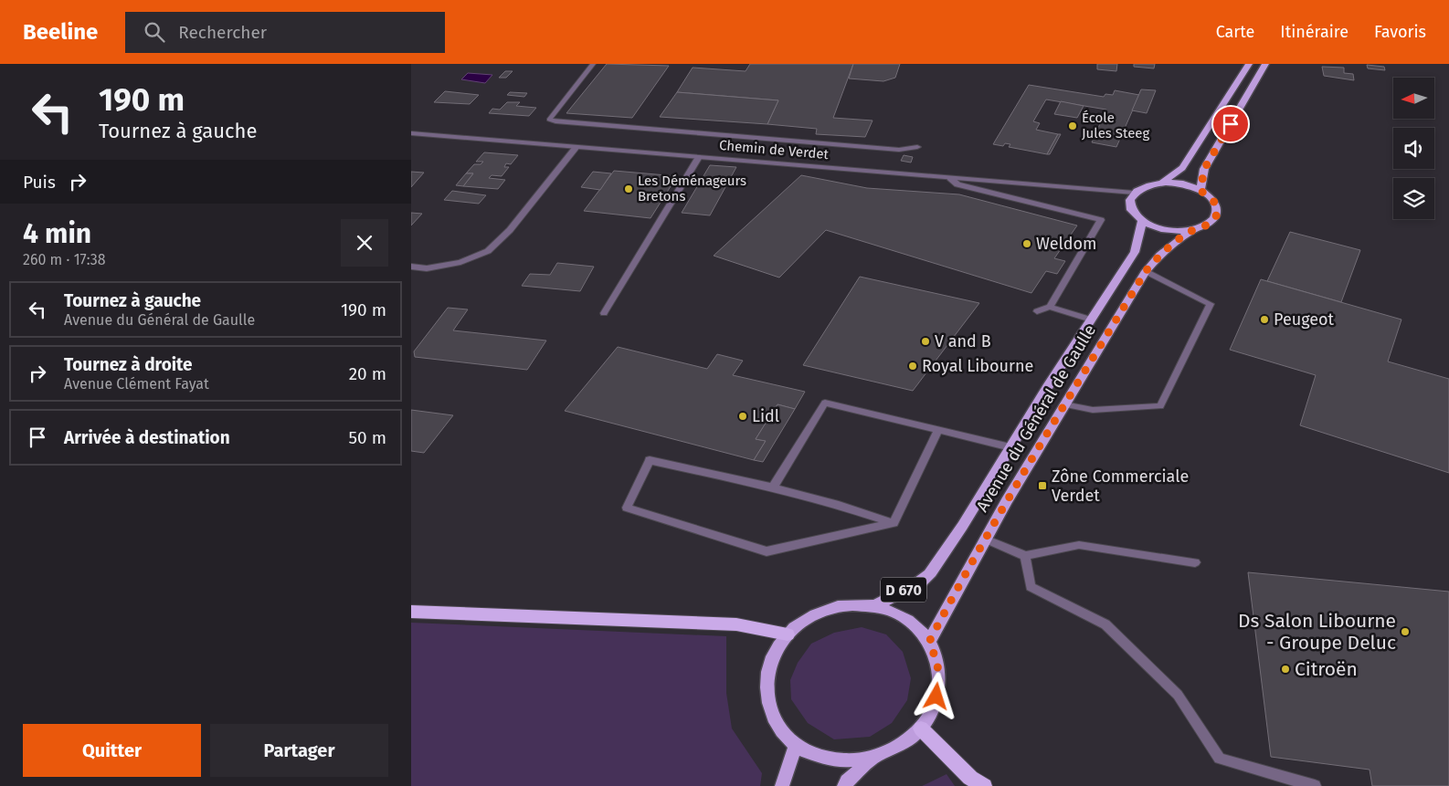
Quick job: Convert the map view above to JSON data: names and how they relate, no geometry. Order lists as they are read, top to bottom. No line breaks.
{"streets":{"main road":["Avenue du Général de Gaulle","D 670"],"street":["Chemin de Verdet"]},"crossings":[["Chemin de Verdet","Avenue du Général de Gaulle"]],"places":{"other":["École Jules Steeg","Les Déménageurs Bretons","Weldom","Peugeot","V and B","Royal Libourne","Lidl","Ds Salon Libourne - Groupe Deluc","Citroën"],"transit":["Zône Commerciale Verdet"]},"north":"left","page":{"header":"Beeline","search":"Rechercher","nav":["Carte","Itinéraire","Favoris"],"turn":["190 m","Tournez à gauche"],"then":"Puis","heading":["4 min","260 m · 17:38"],"list":[{"name":"Tournez à gauche","note":"Avenue du Général de Gaulle","value":"190 m"},{"name":"Tournez à droite","note":"Avenue Clément Fayat","value":"20 m"},{"name":"Arrivée à destination","value":"50 m"}],"buttons":["Quitter","Partager"]}}
